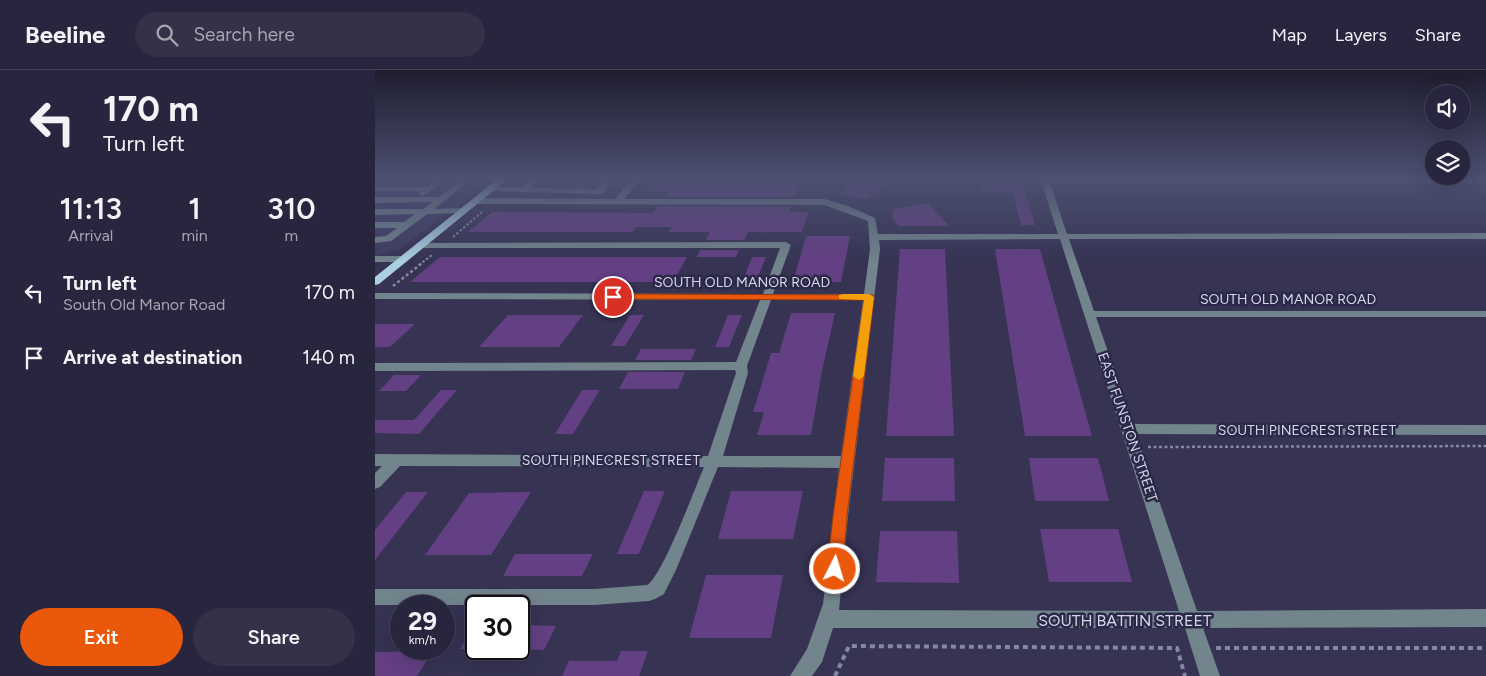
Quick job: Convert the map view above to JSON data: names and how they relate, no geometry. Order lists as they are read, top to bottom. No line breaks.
{"streets":{"street":["SOUTH OLD MANOR ROAD","EAST FUNSTON STREET","SOUTH PINECREST STREET","SOUTH BATTIN STREET"]},"crossings":[["SOUTH OLD MANOR ROAD","EAST FUNSTON STREET"],["EAST FUNSTON STREET","SOUTH PINECREST STREET"],["EAST FUNSTON STREET","SOUTH BATTIN STREET"]],"page":{"header":"Beeline","search":"Search here","nav":["Map","Layers","Share"],"turn":["170 m","Turn left"],"eta":["11:13","Arrival","1","min","310","m"],"list":[{"name":"Turn left","note":"South Old Manor Road","value":"170 m"},{"name":"Arrive at destination","value":"140 m"}],"speed":"29 km/h","limit":"30","buttons":["Exit","Share"]}}
